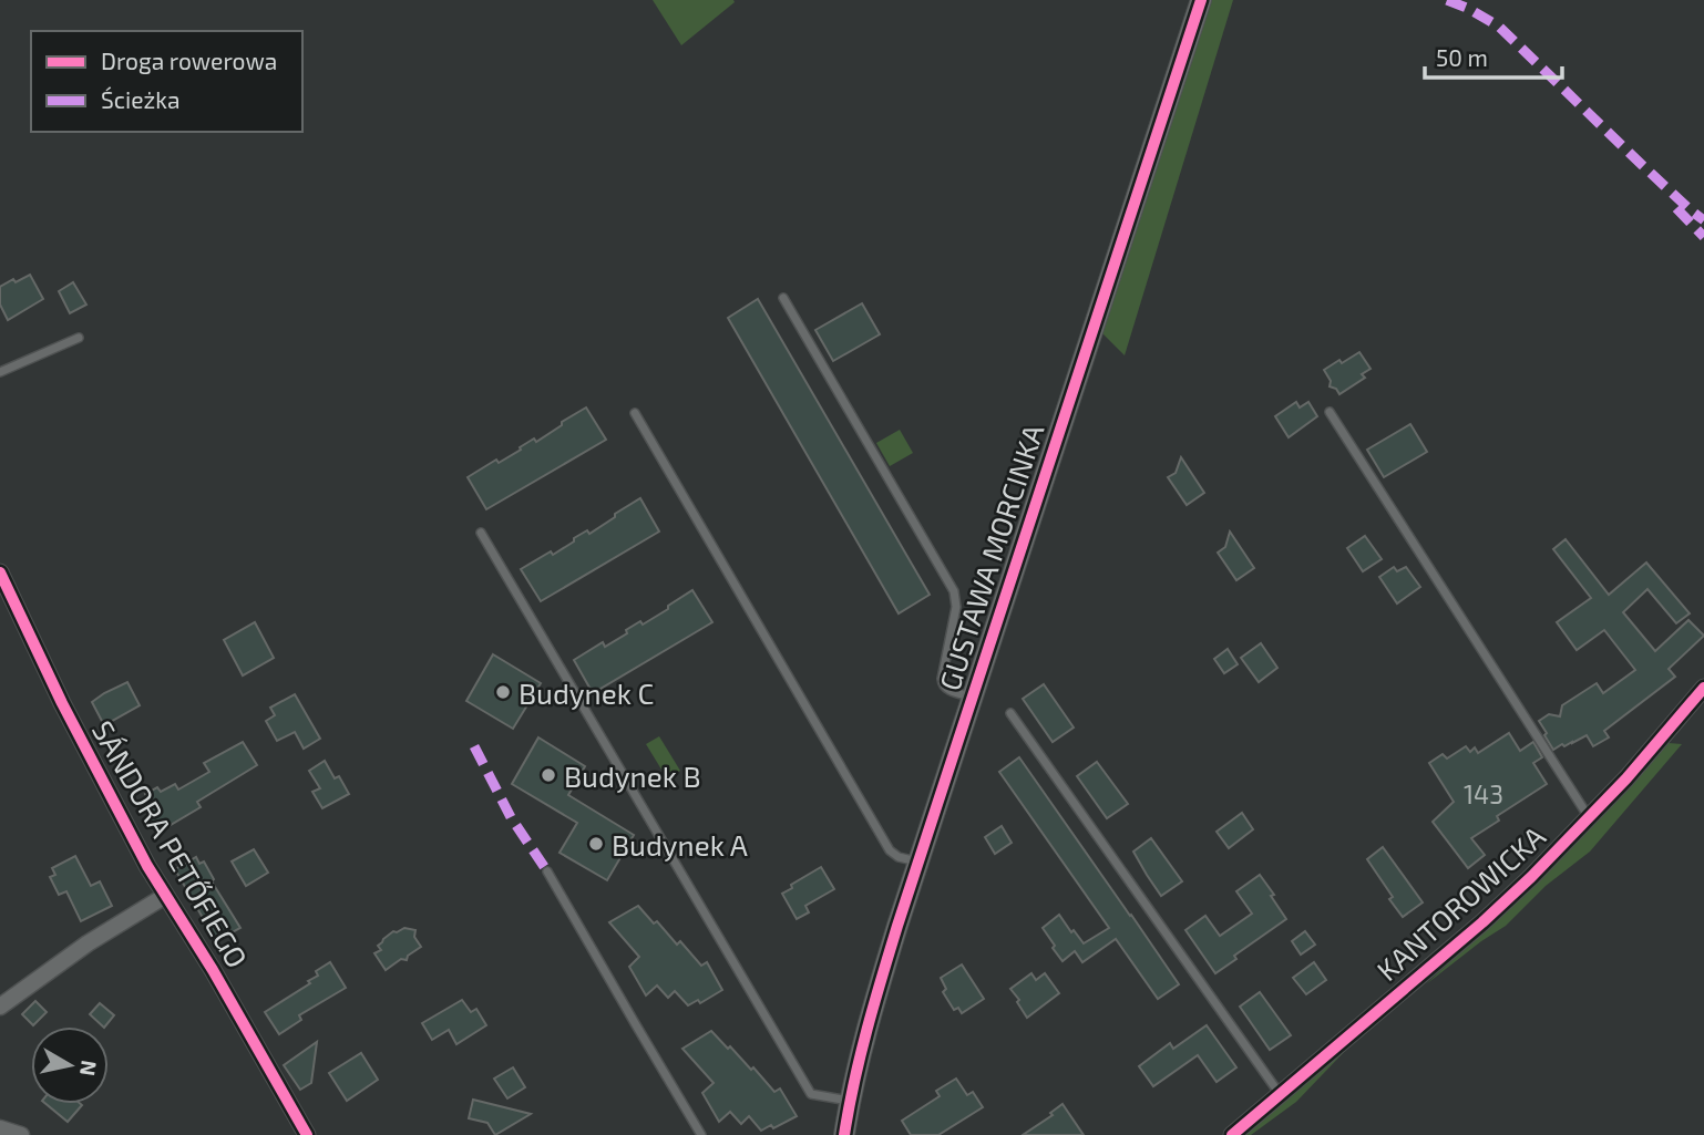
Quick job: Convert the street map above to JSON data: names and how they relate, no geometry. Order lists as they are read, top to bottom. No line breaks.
{"streets":{"street":["GUSTAWA MORCINKA","SÁNDORA PETŐFIEGO","KANTOROWICKA"]},"places":["Budynek C","Budynek B","Budynek A"],"house_numbers":["143"],"legend":["Droga rowerowa","Ścieżka"],"scale_bar":"50 m","north":"right"}
